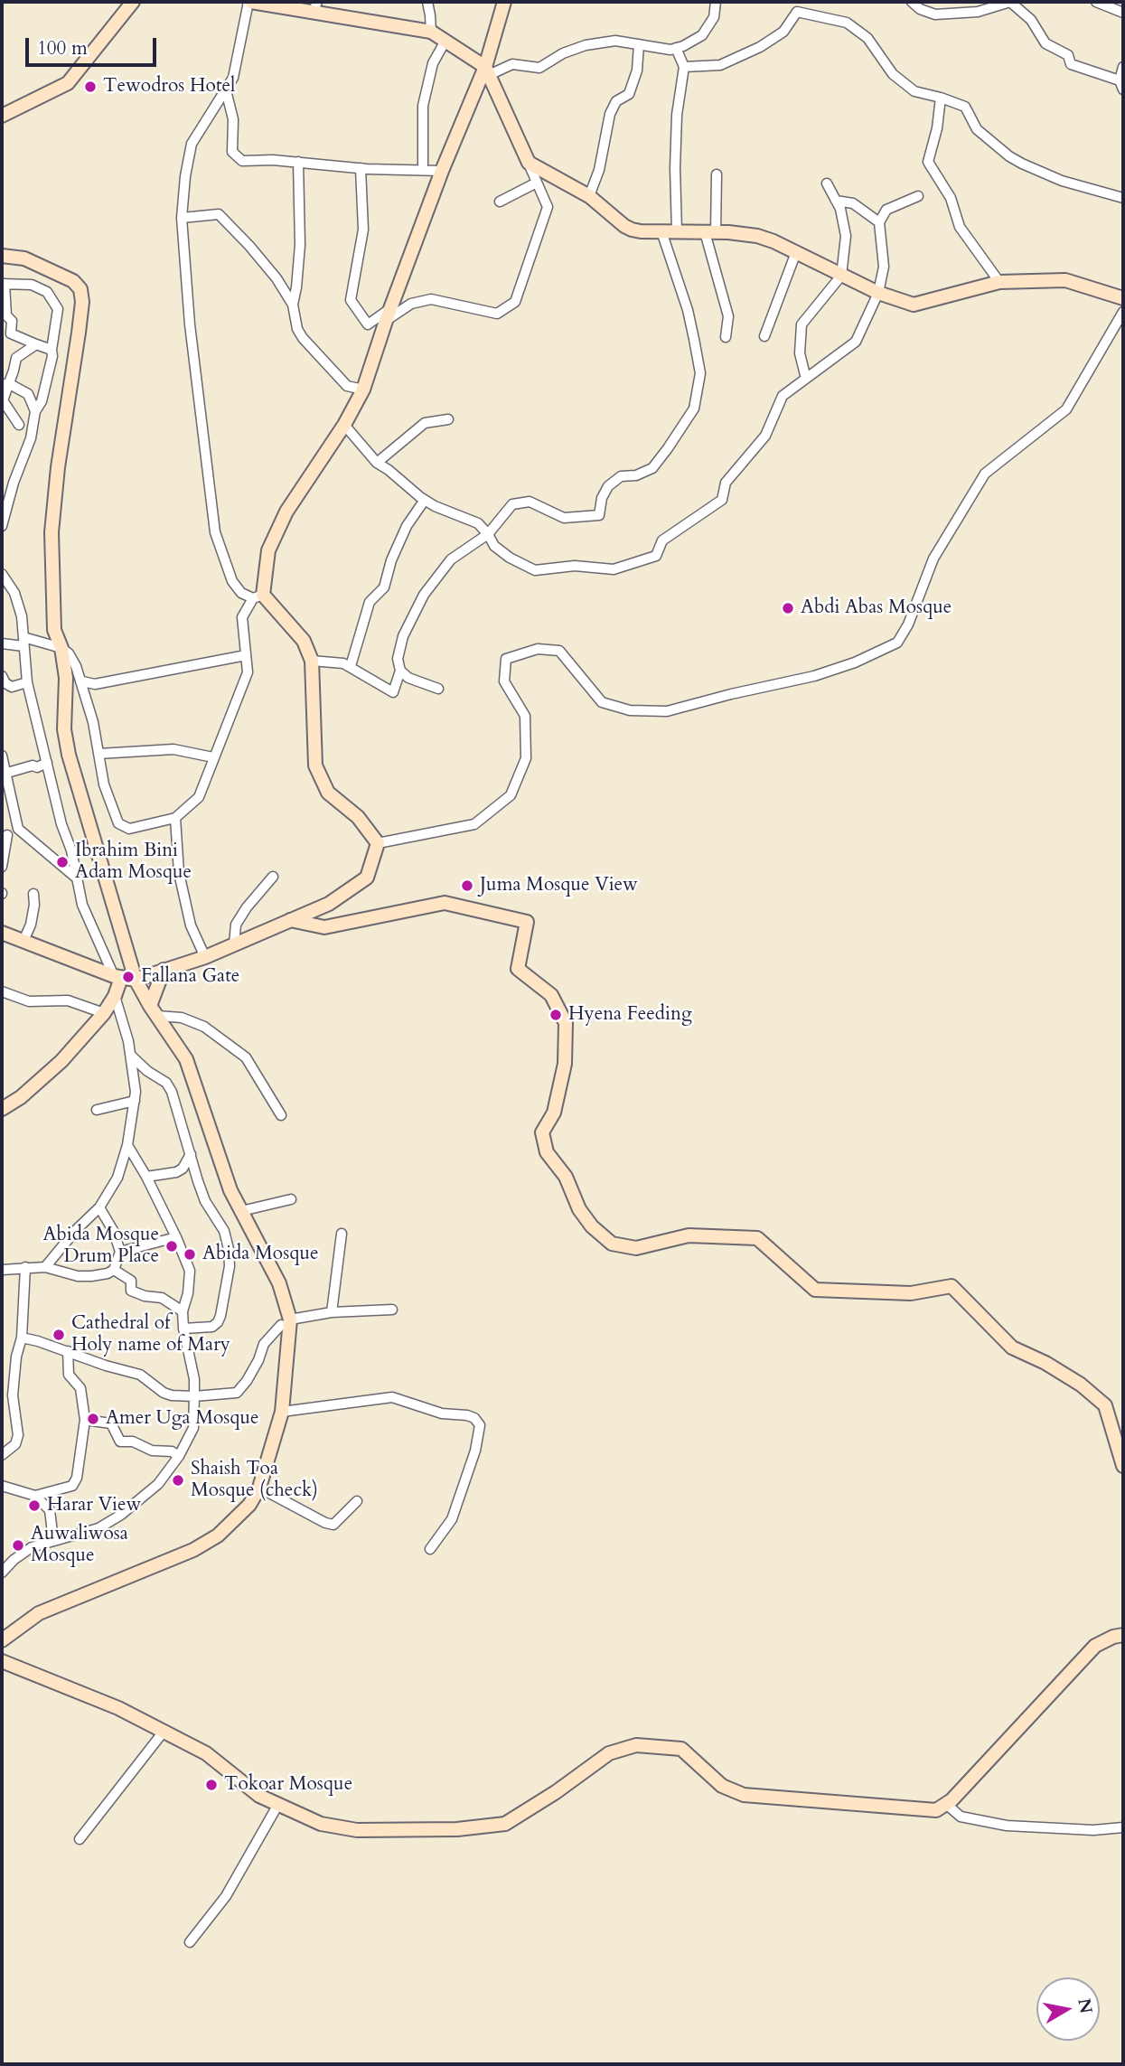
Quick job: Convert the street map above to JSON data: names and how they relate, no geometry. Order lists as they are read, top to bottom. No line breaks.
{"places":["Tewodros Hotel","Abdi Abas Mosque","Ibrahim Bini Adam Mosque","Juma Mosque View","Fallana Gate","Hyena Feeding","Abida Mosque Drum Place","Abida Mosque","Cathedral of Holy name of Mary","Amer Uga Mosque","Shaish Toa Mosque (check)","Harar View","Auwaliwosa Mosque","Tokoar Mosque"],"scale_bar":"100 m","north":"right"}
